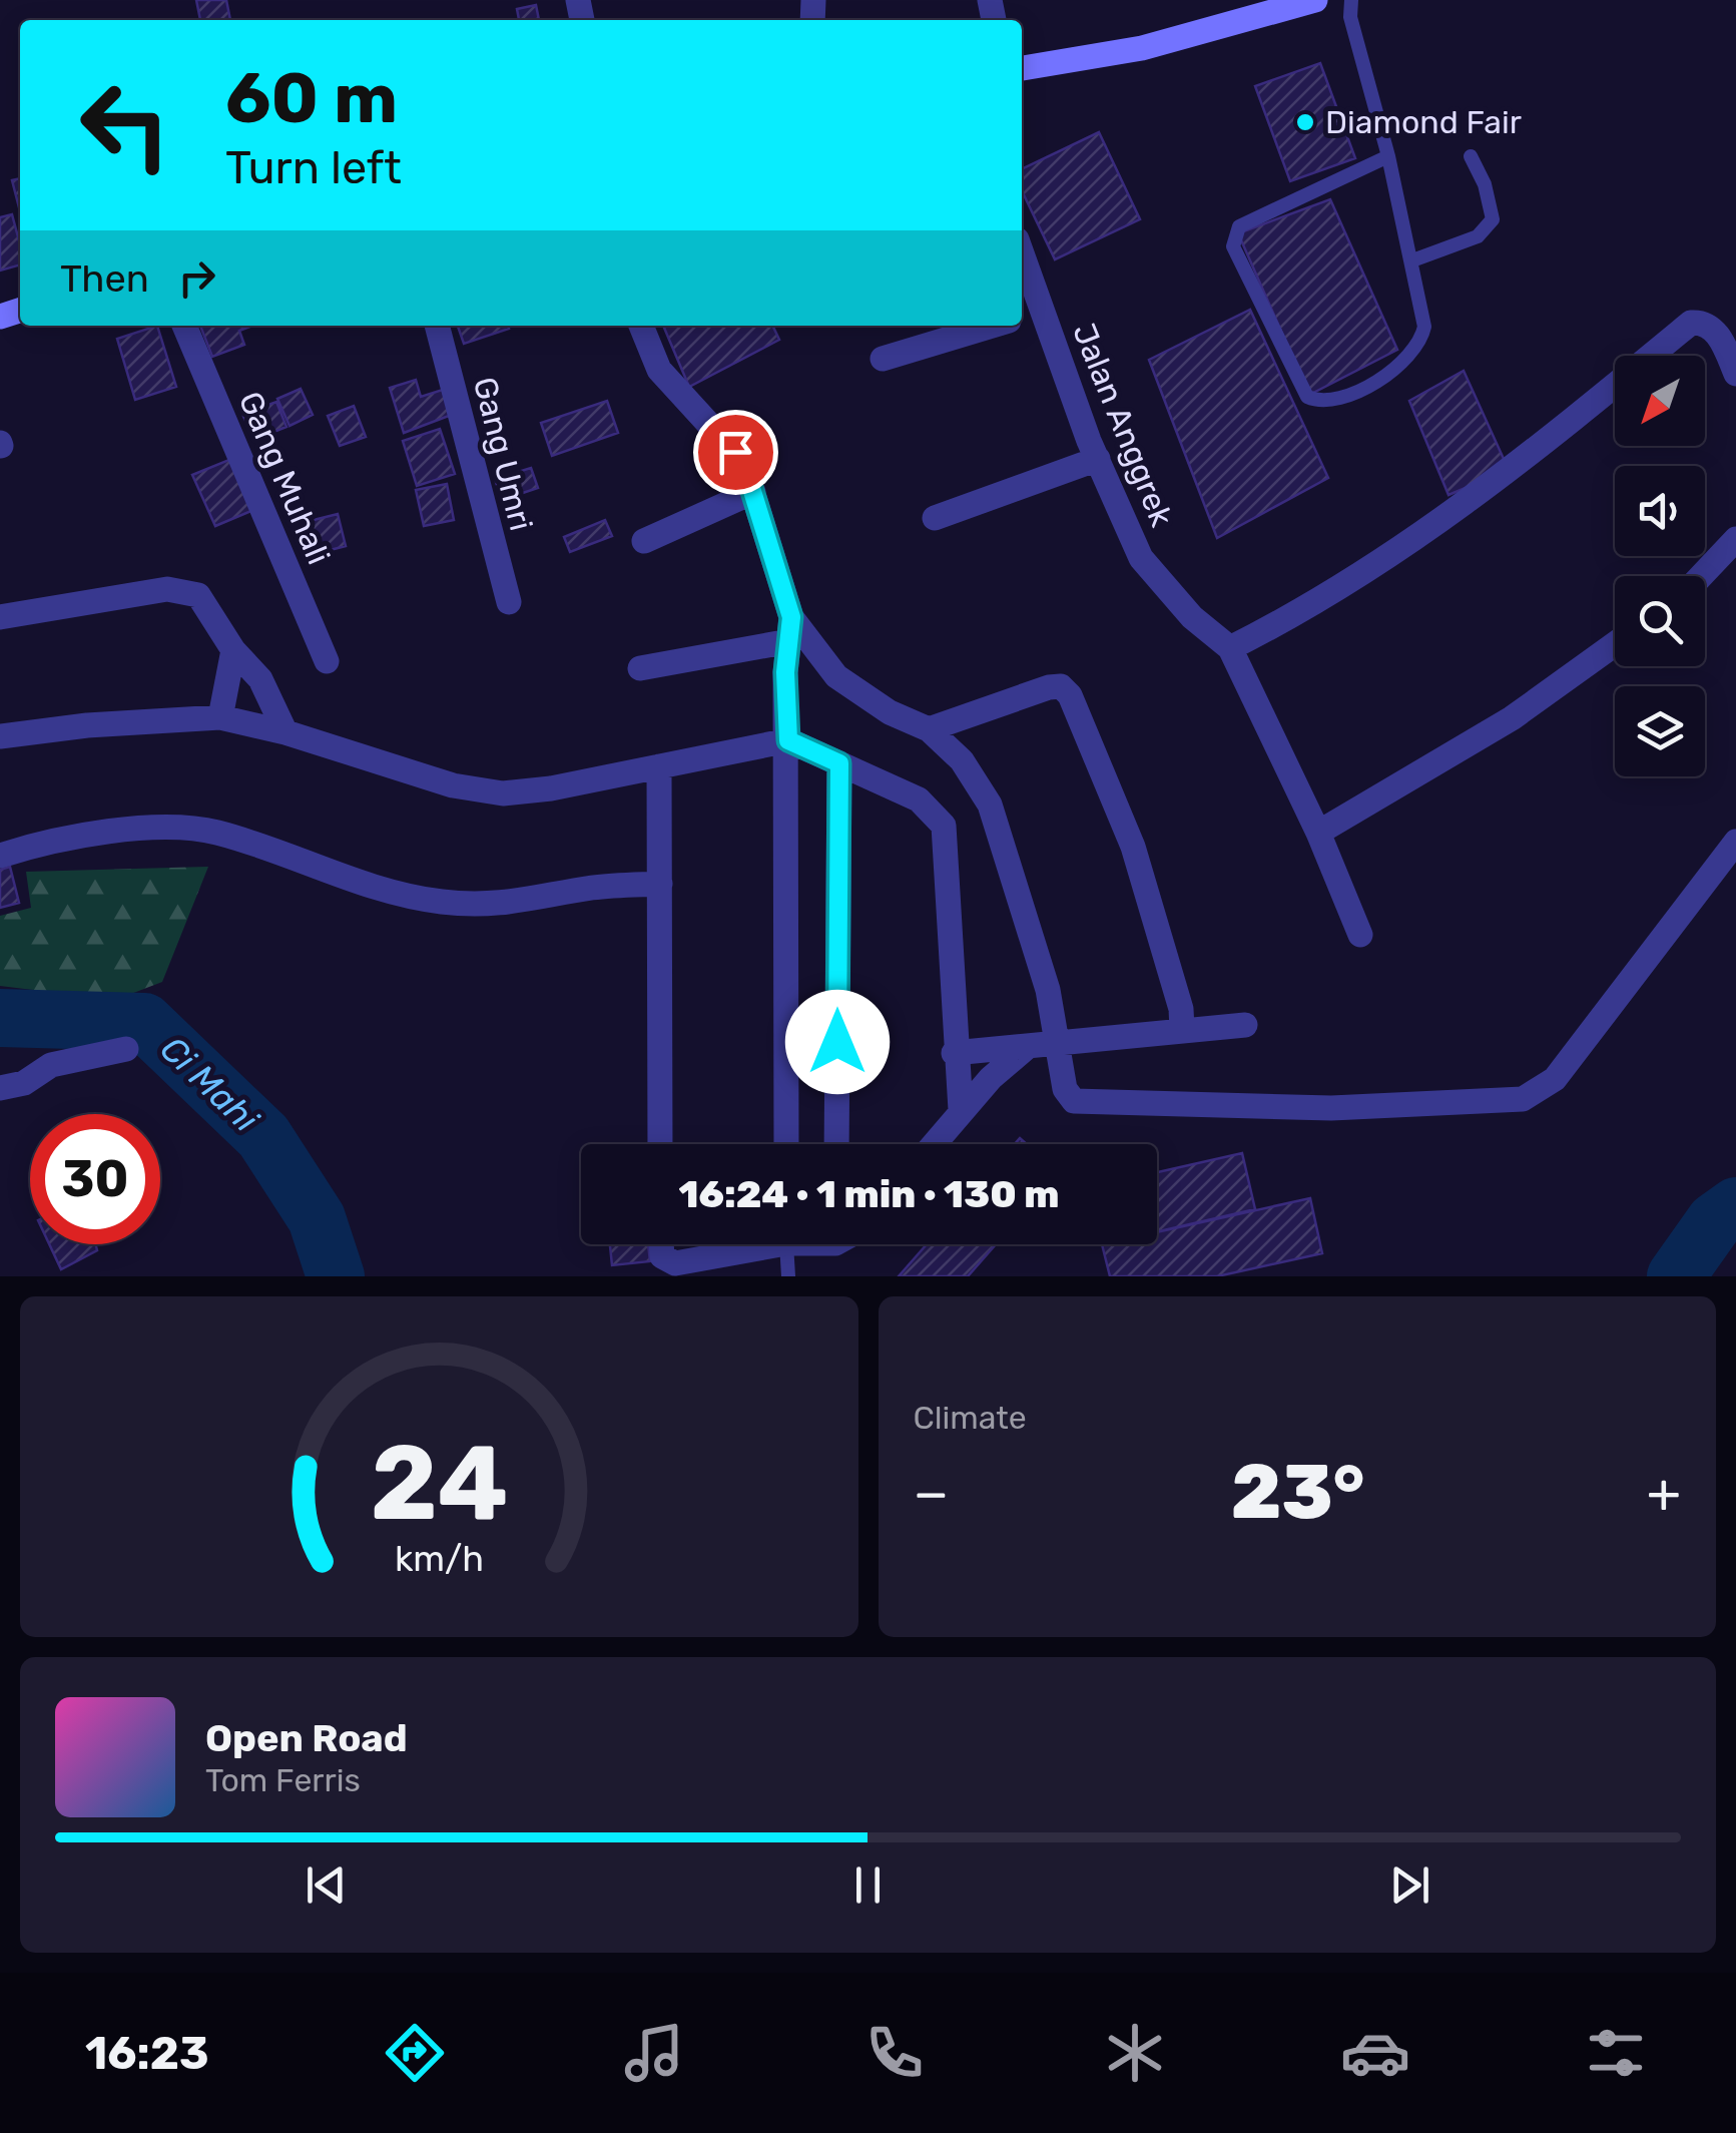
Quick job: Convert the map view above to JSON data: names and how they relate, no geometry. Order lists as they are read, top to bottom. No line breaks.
{"streets":{"street":["Jalan Anggrek","Gang Umri","Gang Muhali"]},"water":["Ci Mahi"],"places":["Diamond Fair"],"north":"bottom left","page":{"turn":["60 m","Turn left"],"then":"Then","limit":"30","trip":"16:24 · 1 min · 130 m","tile":"Climate","heat":["−","23°","+"],"song":["Open Road","Tom Ferris"],"tabs":"16:23","gauge":["24","km/h"]}}
